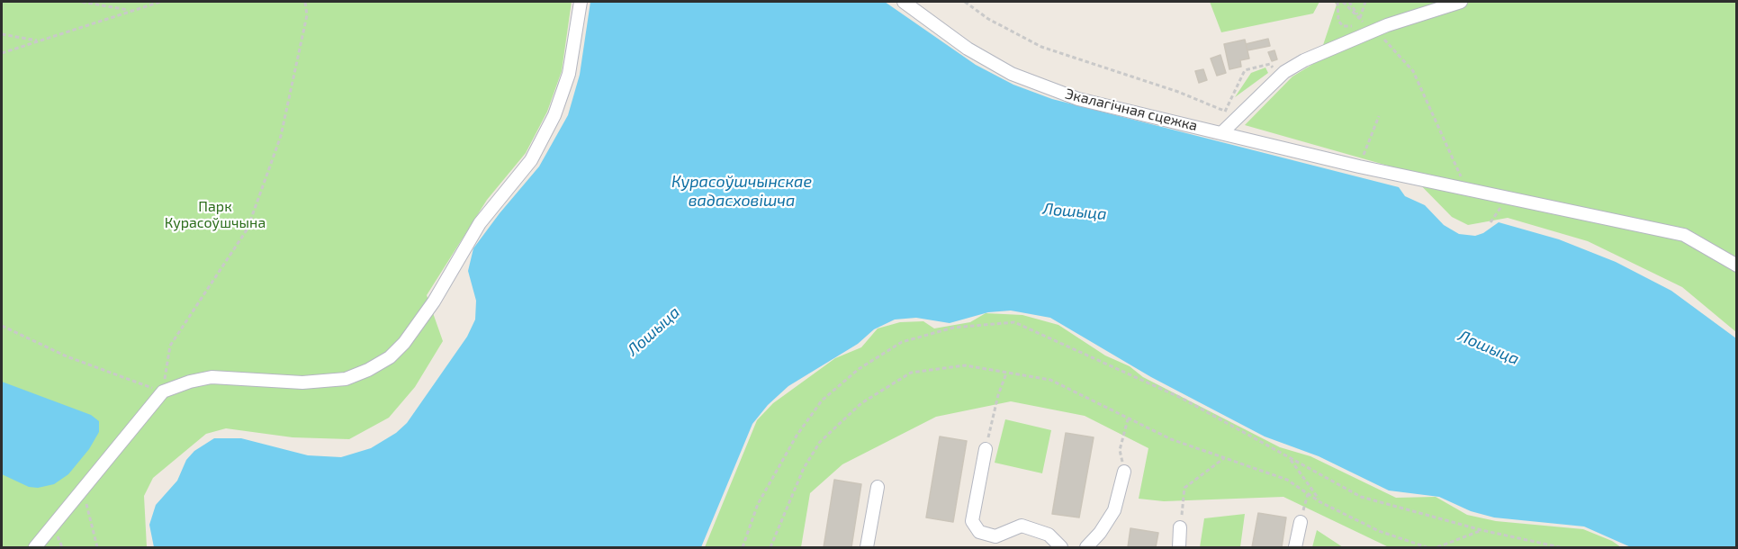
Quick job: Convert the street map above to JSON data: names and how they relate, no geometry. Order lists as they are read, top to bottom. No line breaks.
{"streets":{"street":["Экалагічная сцежка"]},"water":["Курасоўшчынскае вадасховішча","Лошыца"],"parks":["Парк Курасоўшчына"]}
